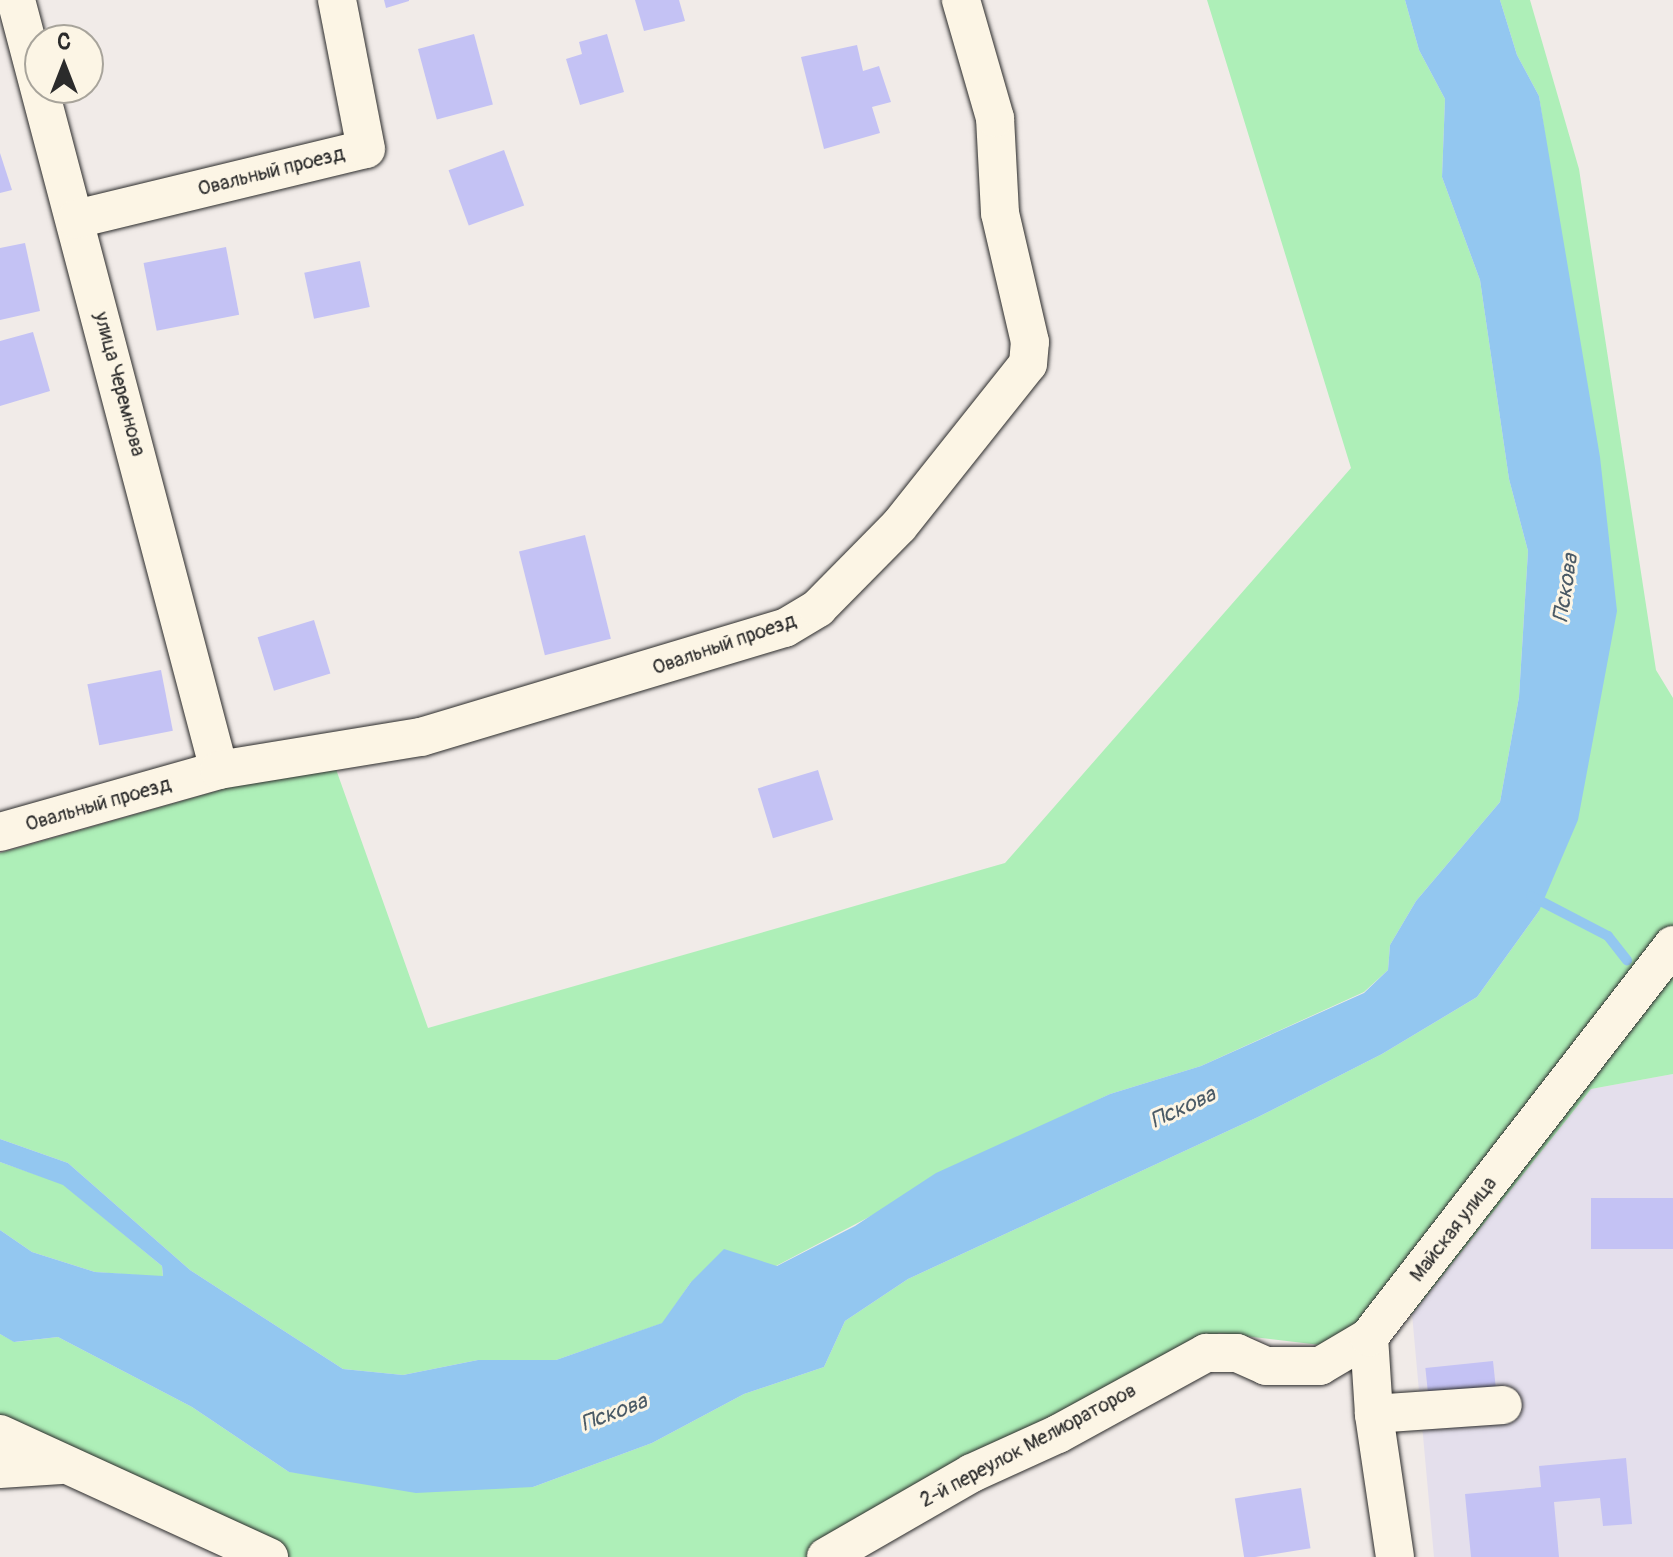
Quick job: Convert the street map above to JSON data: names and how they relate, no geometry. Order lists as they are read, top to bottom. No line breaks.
{"streets":{"street":["Овальный проезд","улица Черемнова","Майская улица","2-й переулок Мелиораторов"]},"crossings":[["Овальный проезд","улица Черемнова"],["Майская улица","2-й переулок Мелиораторов"]],"water":["Пскова"],"north":"top"}
